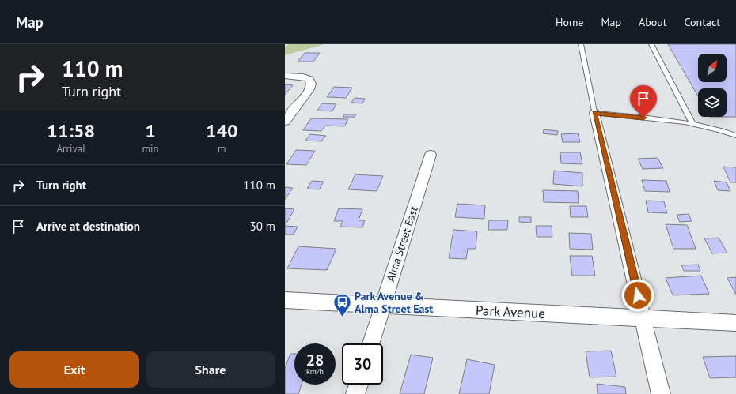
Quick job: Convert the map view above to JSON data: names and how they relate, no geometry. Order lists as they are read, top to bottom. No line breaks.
{"streets":{"street":["Alma Street East","Park Avenue"]},"crossings":[["Alma Street East","Park Avenue"]],"places":{"bus stop":["Park Avenue & Alma Street East"]},"north":"top right","page":{"header":"Map","nav":["Home","Map","About","Contact"],"turn":["110 m","Turn right"],"eta":["11:58","Arrival","1","min","140","m"],"list":[{"name":"Turn right","value":"110 m"},{"name":"Arrive at destination","value":"30 m"}],"speed":"28 km/h","limit":"30","buttons":["Exit","Share"]}}
